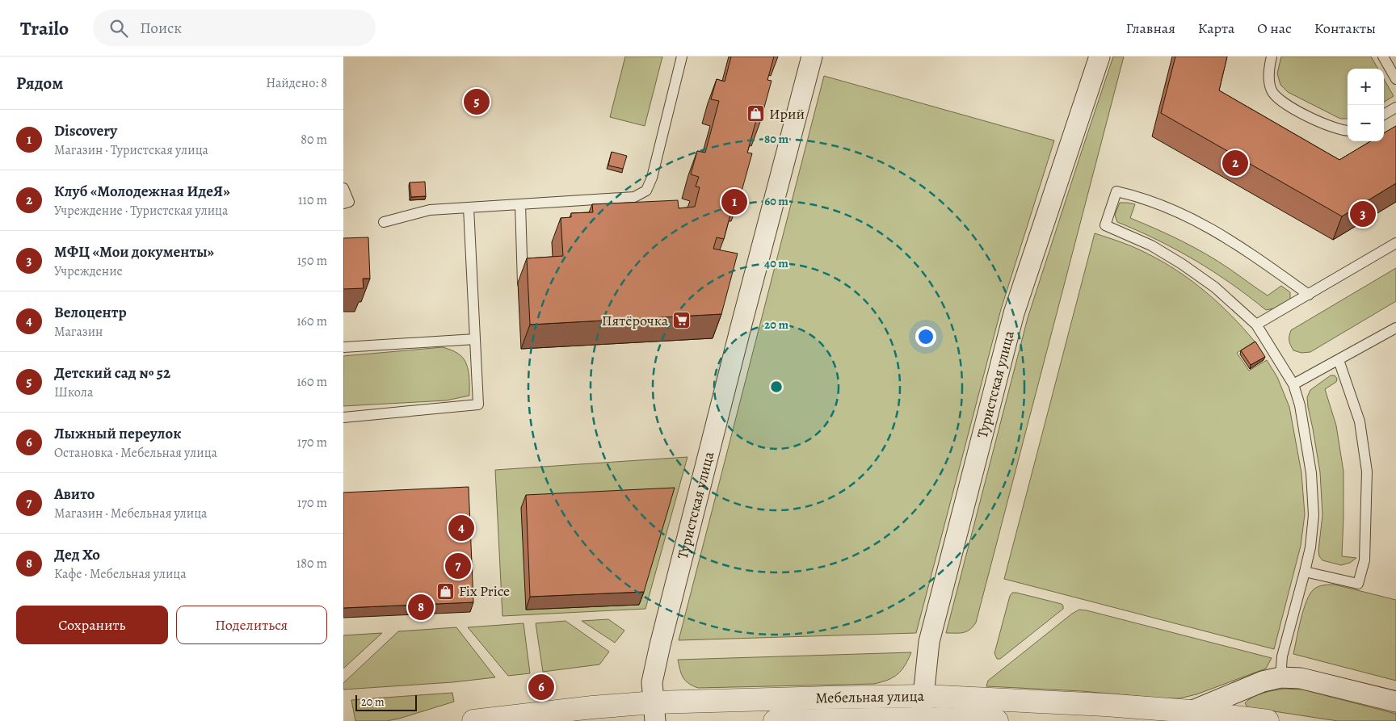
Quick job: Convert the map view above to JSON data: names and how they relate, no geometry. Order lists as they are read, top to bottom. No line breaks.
{"streets":{"street":["Туристская улица","Мебельная улица"]},"crossings":[["Туристская улица","Мебельная улица"]],"places":{"shop":["Ирий","Fix Price"],"supermarket":["Пятёрочка"]},"scale_bar":"20 m","page":{"header":"Trailo","search":"Поиск","nav":["Главная","Карта","О нас","Контакты"],"heading":["Рядом","Найдено: 8"],"map_buttons":["+","−"],"pins":["5","2","1","3","4","7","8","6"],"list":[{"mark":"1","name":"Discovery","note":"Магазин · Туристская улица","value":"80 m"},{"mark":"2","name":"Клуб «Молодежная ИдеЯ»","note":"Учреждение · Туристская улица","value":"110 m"},{"mark":"3","name":"МФЦ «Мои документы»","note":"Учреждение","value":"150 m"},{"mark":"4","name":"Велоцентр","note":"Магазин","value":"160 m"},{"mark":"5","name":"Детский сад № 52","note":"Школа","value":"160 m"},{"mark":"6","name":"Лыжный переулок","note":"Остановка · Мебельная улица","value":"170 m"},{"mark":"7","name":"Авито","note":"Магазин · Мебельная улица","value":"170 m"},{"mark":"8","name":"Дед Хо","note":"Кафе · Мебельная улица","value":"180 m"}],"buttons":["Сохранить","Поделиться"],"scale":"20 m"},"rings":["80 m","60 m","40 m","20 m"]}
